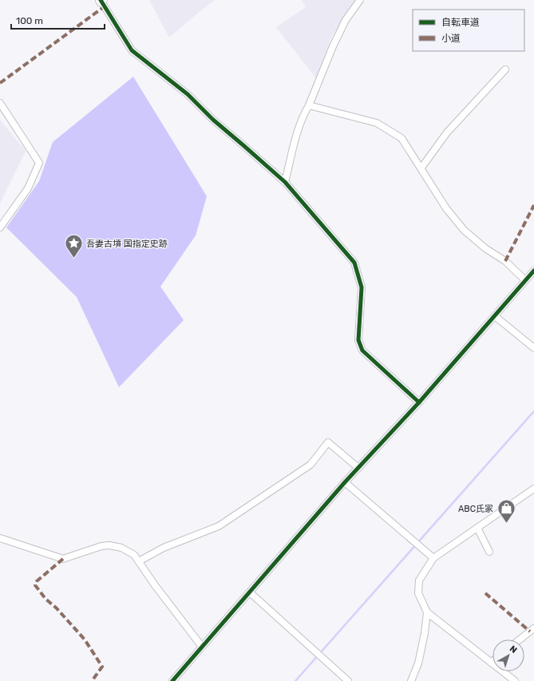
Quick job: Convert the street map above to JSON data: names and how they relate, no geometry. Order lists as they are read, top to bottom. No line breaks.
{"places":{"place":["吾妻古墳 国指定史跡"],"shop":["ABC氏家"]},"legend":["自転車道","小道"],"scale_bar":"100 m","north":"top right"}
